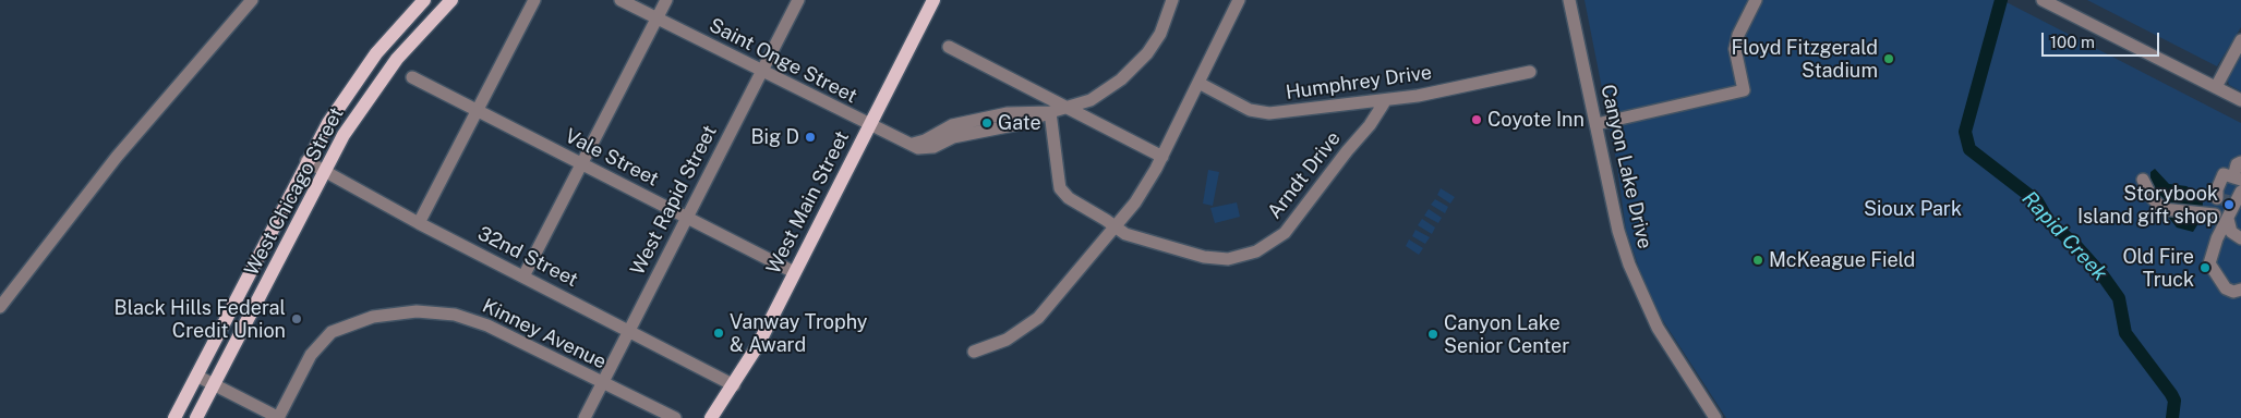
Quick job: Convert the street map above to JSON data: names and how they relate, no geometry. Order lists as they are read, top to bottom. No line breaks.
{"streets":{"main road":["West Chicago Street","West Main Street"],"street":["Saint Onge Street","Humphrey Drive","Vale Street","Canyon Lake Drive","Arndt Drive","West Rapid Street","32nd Street","Kinney Avenue"]},"crossings":[["Saint Onge Street","Arndt Drive"],["Saint Onge Street","West Rapid Street"],["Saint Onge Street","West Main Street"],["Humphrey Drive","Arndt Drive"],["Vale Street","West Rapid Street"],["Vale Street","West Main Street"],["West Chicago Street","32nd Street"],["West Rapid Street","32nd Street"],["West Rapid Street","Kinney Avenue"],["West Main Street","32nd Street"]],"water":["Rapid Creek"],"parks":["Sioux Park"],"places":["Floyd Fitzgerald Stadium","Coyote Inn","Gate","Big D","Storybook Island gift shop","McKeague Field","Old Fire Truck","Black Hills Federal Credit Union","Vanway Trophy & Award","Canyon Lake Senior Center"],"scale_bar":"100 m"}
